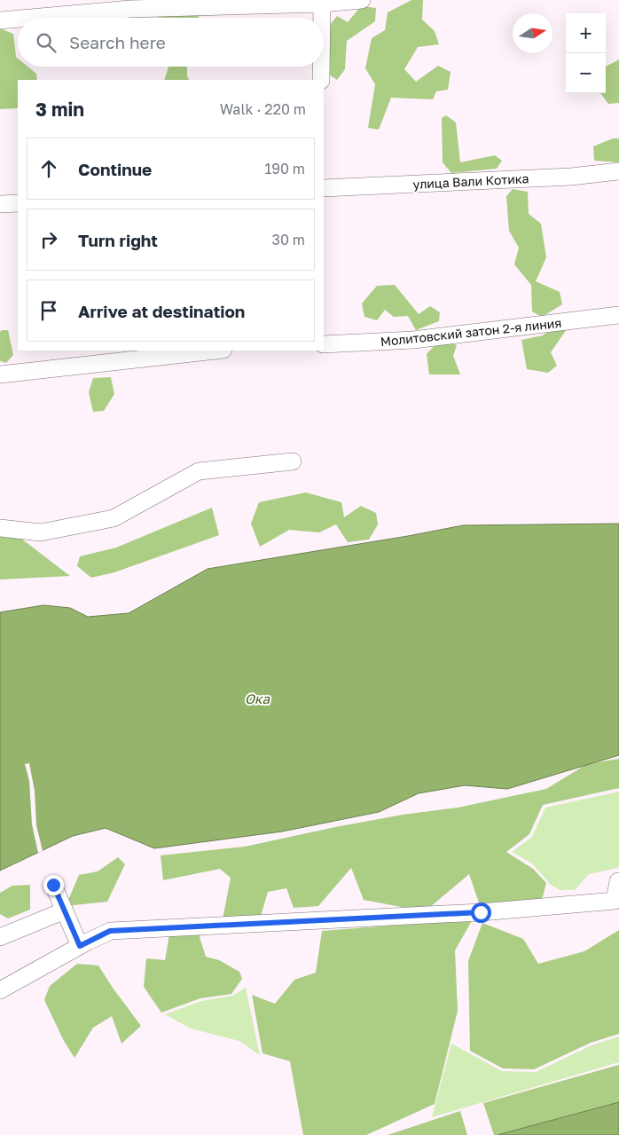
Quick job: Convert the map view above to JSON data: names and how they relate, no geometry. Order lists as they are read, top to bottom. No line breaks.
{"streets":{"street":["улица Вали Котика","Молитовский затон 2-я линия"]},"water":["Ока"],"north":"right","page":{"map_buttons":["+","−"],"search":"Search here","heading":["3 min","Walk · 220 m"],"list":[["Continue","190 m"],["Turn right","30 m"],"Arrive at destination"]}}
